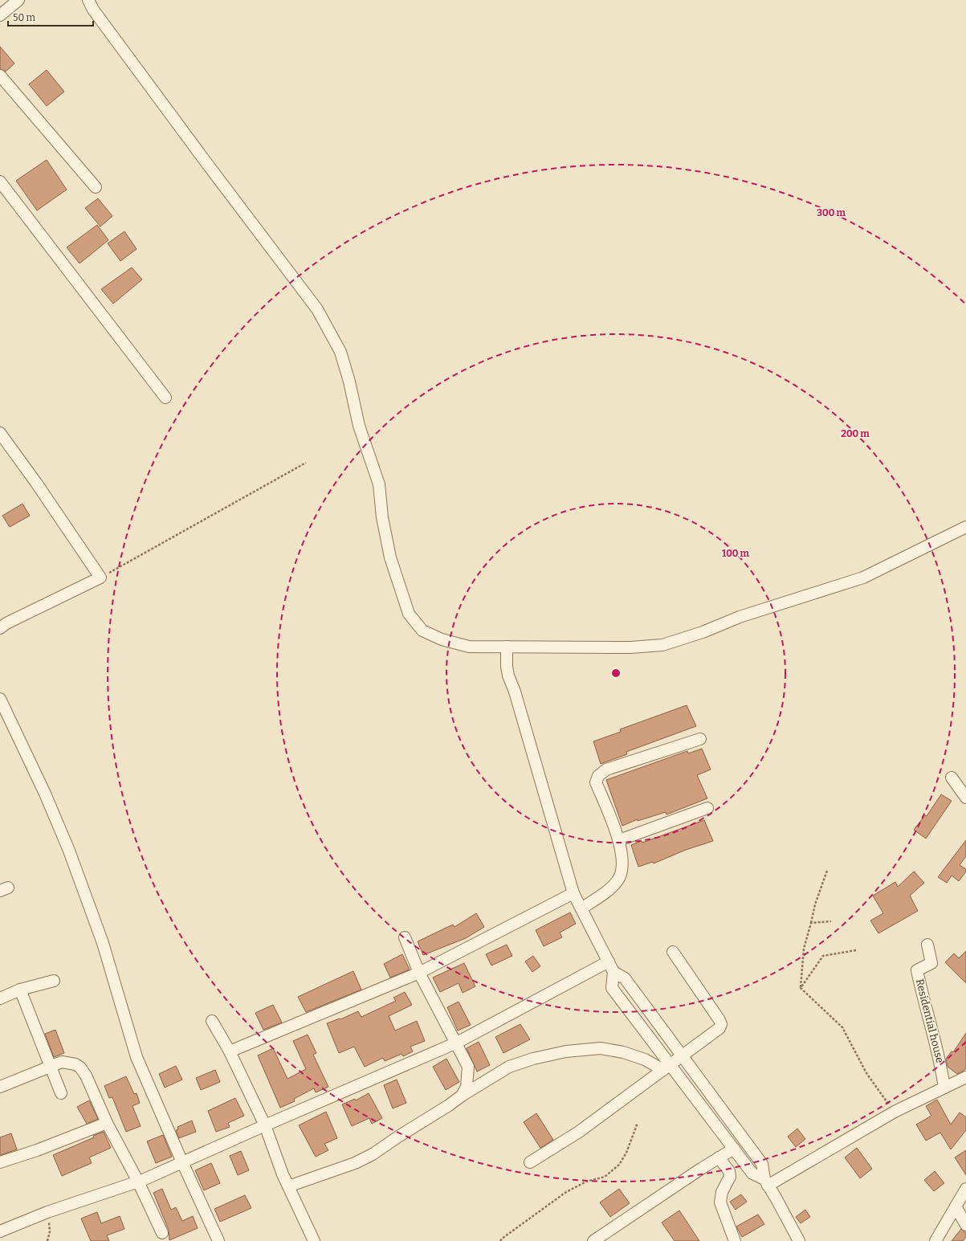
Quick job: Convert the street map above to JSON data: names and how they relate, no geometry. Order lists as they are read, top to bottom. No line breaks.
{"streets":{"street":["Residential house"]},"scale_bar":"50 m","rings":["300 m","200 m","100 m"]}
